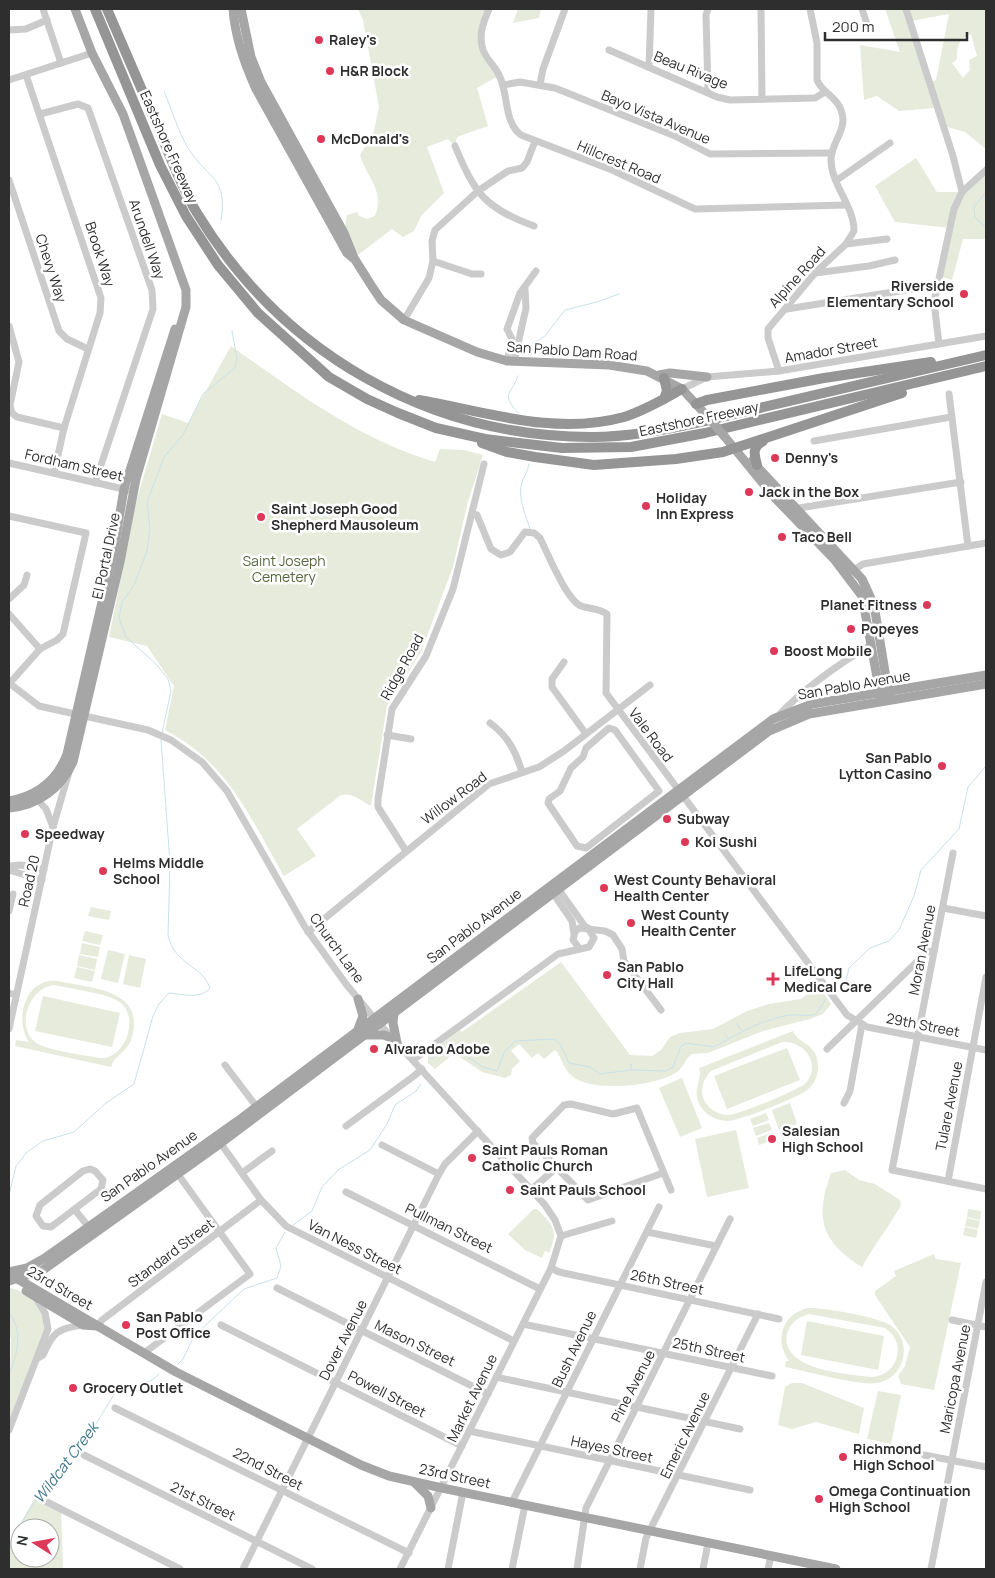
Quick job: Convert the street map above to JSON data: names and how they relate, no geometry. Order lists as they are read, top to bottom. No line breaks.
{"streets":{"highway":["Eastshore Freeway"],"main road":["San Pablo Dam Road","El Portal Drive","San Pablo Avenue","23rd Street"],"street":["Beau Rivage","Bayo Vista Avenue","Hillcrest Road","Arundell Way","Brook Way","Chevy Way","Alpine Road","Amador Street","Fordham Street","Ridge Road","Vale Road","Willow Road","Road 20","Church Lane","Moran Avenue","29th Street","Tulare Avenue","Pullman Street","Van Ness Street","Standard Street","26th Street","Dover Avenue","Mason Street","Bush Avenue","25th Street","Maricopa Avenue","Pine Avenue","Powell Street","Market Avenue","Emeric Avenue","Hayes Street","22nd Street","21st Street"]},"crossings":[["Beau Rivage","Alpine Road"],["Bayo Vista Avenue","Hillcrest Road"],["Bayo Vista Avenue","Alpine Road"],["Hillcrest Road","Alpine Road"],["Arundell Way","Brook Way"],["Arundell Way","Fordham Street"],["Brook Way","Chevy Way"],["Brook Way","Fordham Street"],["Alpine Road","Amador Street"],["Amador Street","San Pablo Dam Road"],["San Pablo Dam Road","San Pablo Avenue"],["Fordham Street","El Portal Drive"],["El Portal Drive","Road 20"],["El Portal Drive","Church Lane"],["Ridge Road","Vale Road"],["Ridge Road","Willow Road"],["San Pablo Avenue","Vale Road"],["San Pablo Avenue","Church Lane"],["San Pablo Avenue","Van Ness Street"],["San Pablo Avenue","23rd Street"],["Vale Road","Willow Road"],["Vale Road","29th Street"],["Willow Road","Church Lane"],["Church Lane","Dover Avenue"],["Church Lane","Market Avenue"],["Moran Avenue","29th Street"],["Moran Avenue","Tulare Avenue"],["29th Street","Tulare Avenue"],["Pullman Street","Dover Avenue"],["Pullman Street","Market Avenue"],["Van Ness Street","Standard Street"],["Van Ness Street","Dover Avenue"],["Van Ness Street","Market Avenue"],["Standard Street","23rd Street"],["26th Street","Bush Avenue"],["26th Street","Pine Avenue"],["26th Street","Market Avenue"],["26th Street","Emeric Avenue"],["23rd Street","Dover Avenue"],["23rd Street","Bush Avenue"],["23rd Street","Pine Avenue"],["23rd Street","Market Avenue"],["23rd Street","Emeric Avenue"],["Dover Avenue","Mason Street"],["Dover Avenue","Powell Street"],["Dover Avenue","22nd Street"],["Dover Avenue","21st Street"],["Mason Street","Market Avenue"],["Bush Avenue","25th Street"],["Bush Avenue","Hayes Street"],["25th Street","Pine Avenue"],["25th Street","Market Avenue"],["25th Street","Emeric Avenue"],["Pine Avenue","Hayes Street"],["Powell Street","Market Avenue"],["Market Avenue","Hayes Street"],["Market Avenue","22nd Street"],["Emeric Avenue","Hayes Street"]],"water":["Wildcat Creek"],"parks":["Saint Joseph Cemetery"],"places":{"other":["Raley's","H&R Block","McDonald's","Riverside Elementary School","Denny's","Jack in the Box","Holiday Inn Express","Saint Joseph Good Shepherd Mausoleum","Taco Bell","Planet Fitness","Popeyes","Boost Mobile","San Pablo Lytton Casino","Subway","Speedway","Koi Sushi","Helms Middle School","West County Behavioral Health Center","West County Health Center","San Pablo City Hall","Alvarado Adobe","Salesian High School","Saint Pauls Roman Catholic Church","Saint Pauls School","San Pablo Post Office","Grocery Outlet","Richmond High School","Omega Continuation High School"],"health":["LifeLong Medical Care"]},"scale_bar":"200 m","north":"left"}
